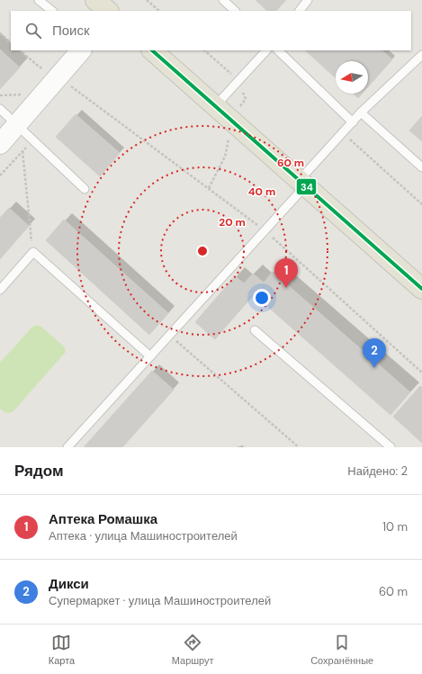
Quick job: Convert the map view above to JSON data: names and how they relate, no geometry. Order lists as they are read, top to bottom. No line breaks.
{"lines":["transit line 34"],"north":"left","page":{"search":"Поиск","pins":["1","2"],"heading":["Рядом","Найдено: 2"],"list":[{"mark":"1","name":"Аптека Ромашка","note":"Аптека · улица Машиностроителей","value":"10 m"},{"mark":"2","name":"Дикси","note":"Супермаркет · улица Машиностроителей","value":"60 m"}],"nav":["Карта","Маршрут","Сохранённые"]},"rings":["60 m","40 m","20 m"]}
